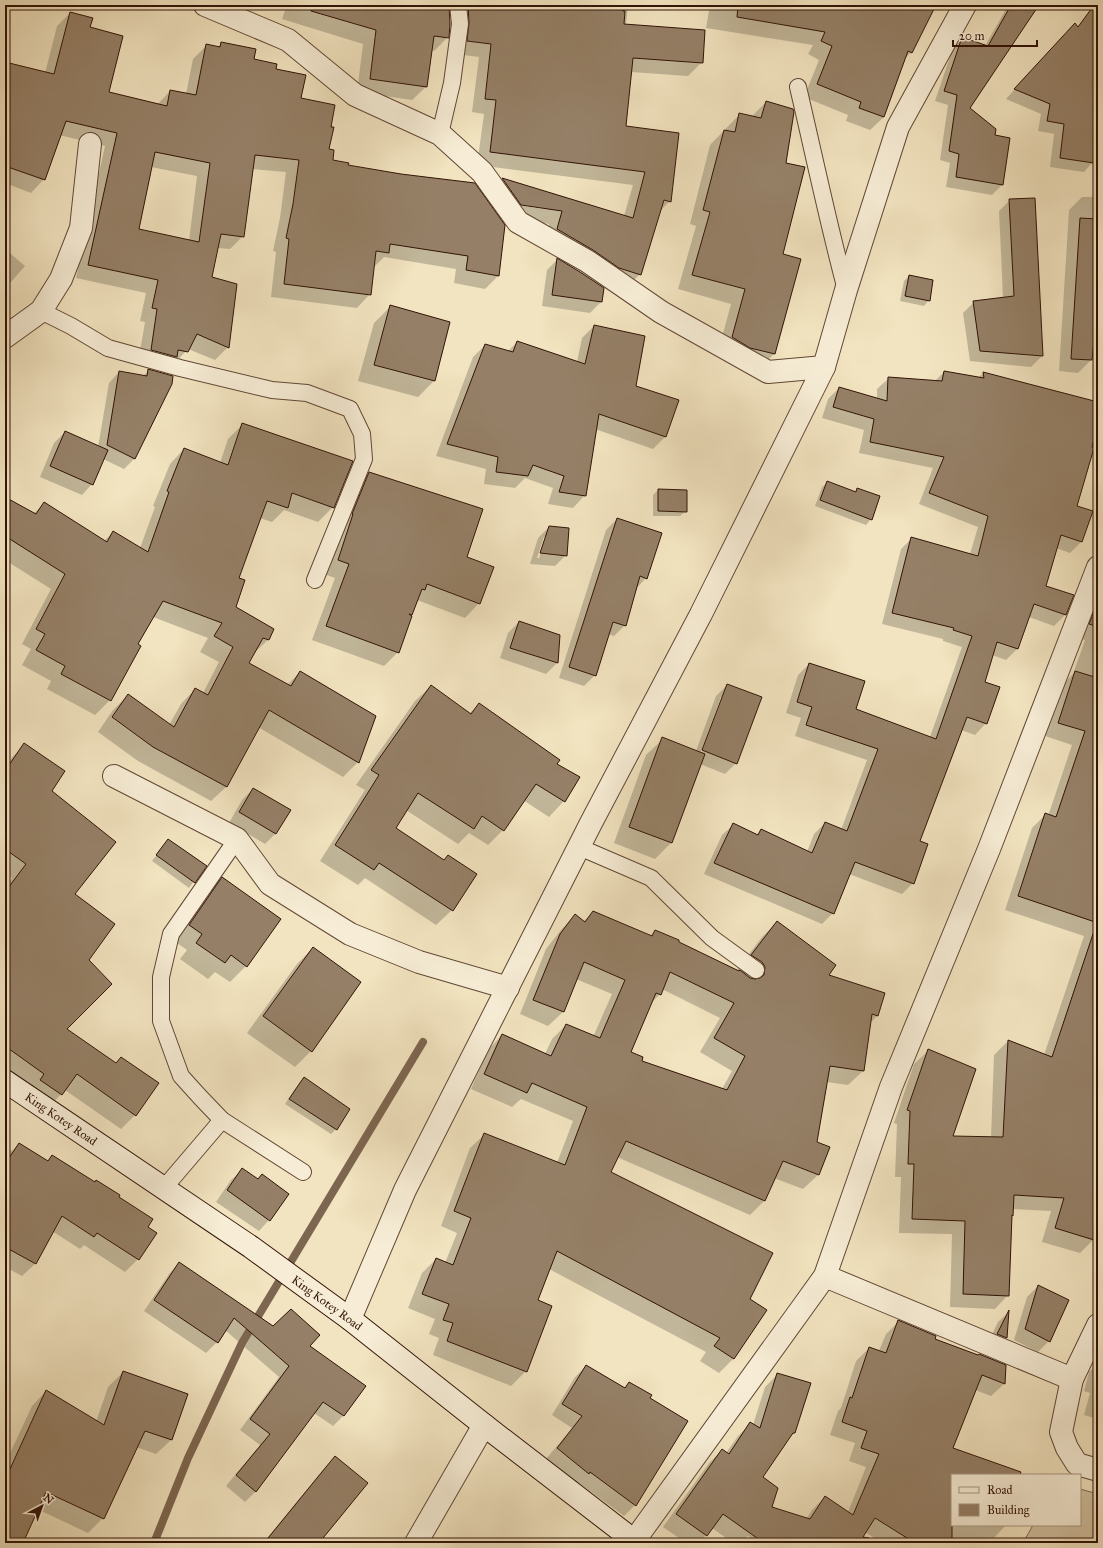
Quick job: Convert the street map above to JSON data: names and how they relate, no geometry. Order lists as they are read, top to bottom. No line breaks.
{"streets":{"street":["King Kotey Road"]},"legend":["Road","Building"],"scale_bar":"20 m","north":"top right"}
